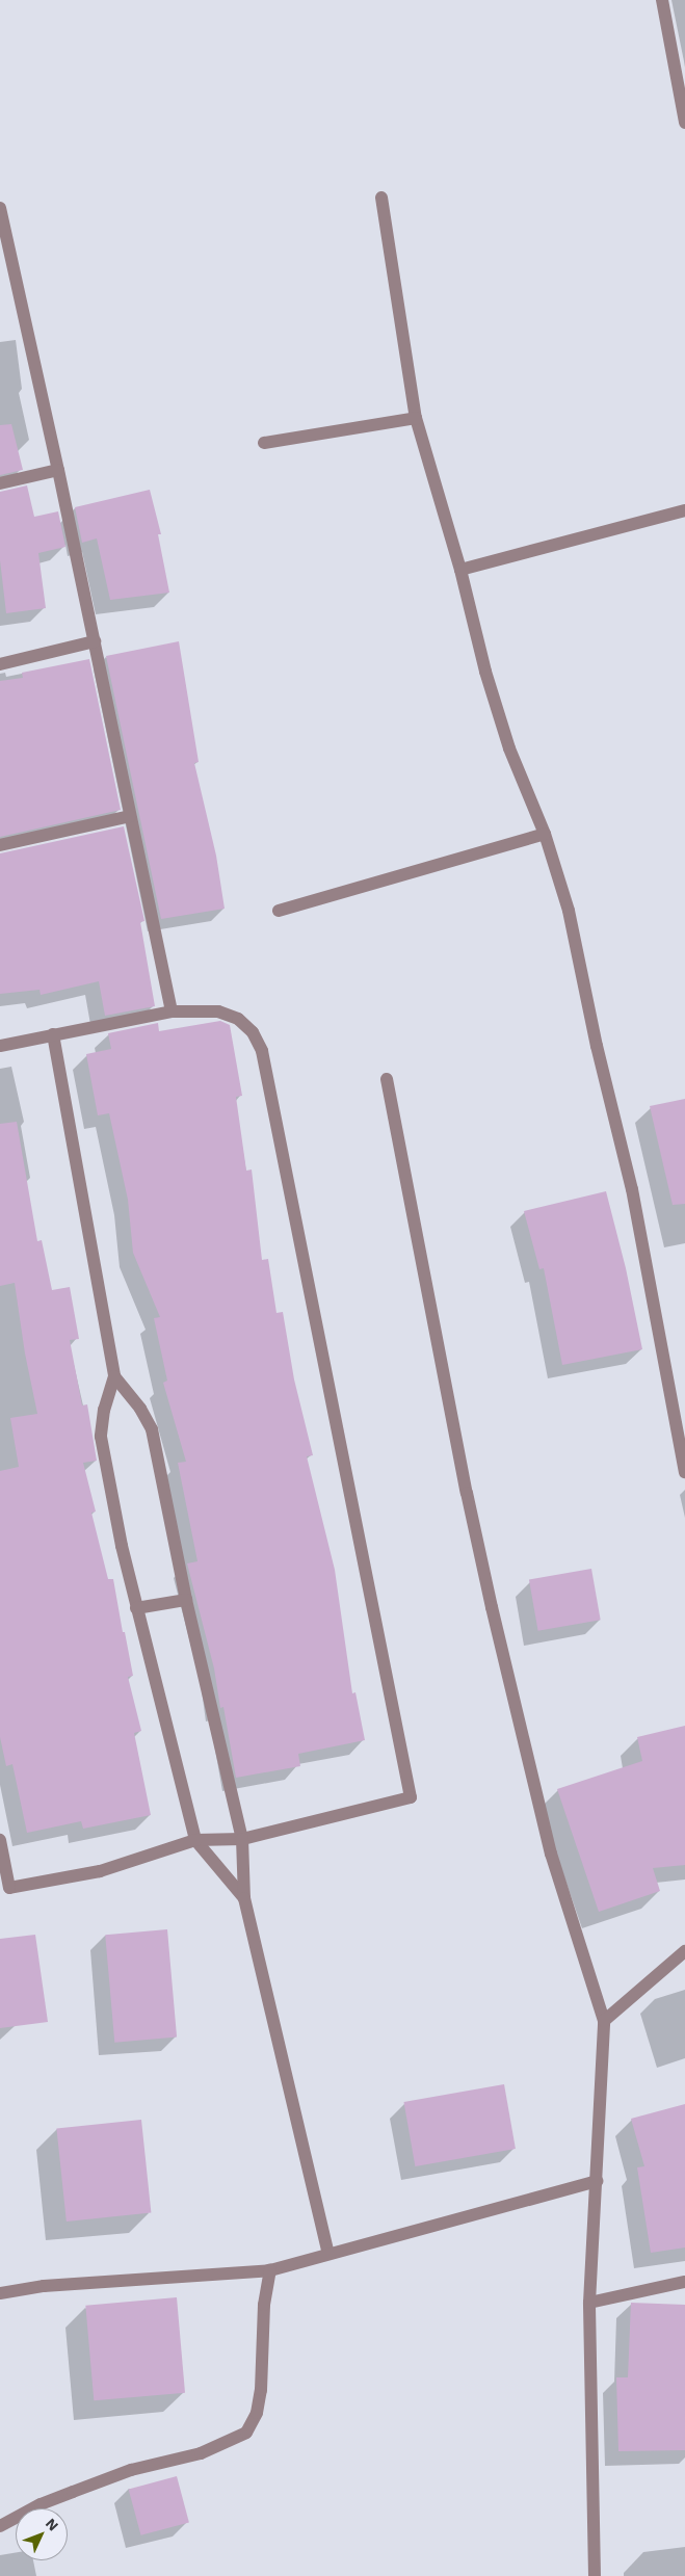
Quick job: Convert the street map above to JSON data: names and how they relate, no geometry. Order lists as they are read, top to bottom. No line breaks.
{"north":"top right"}
